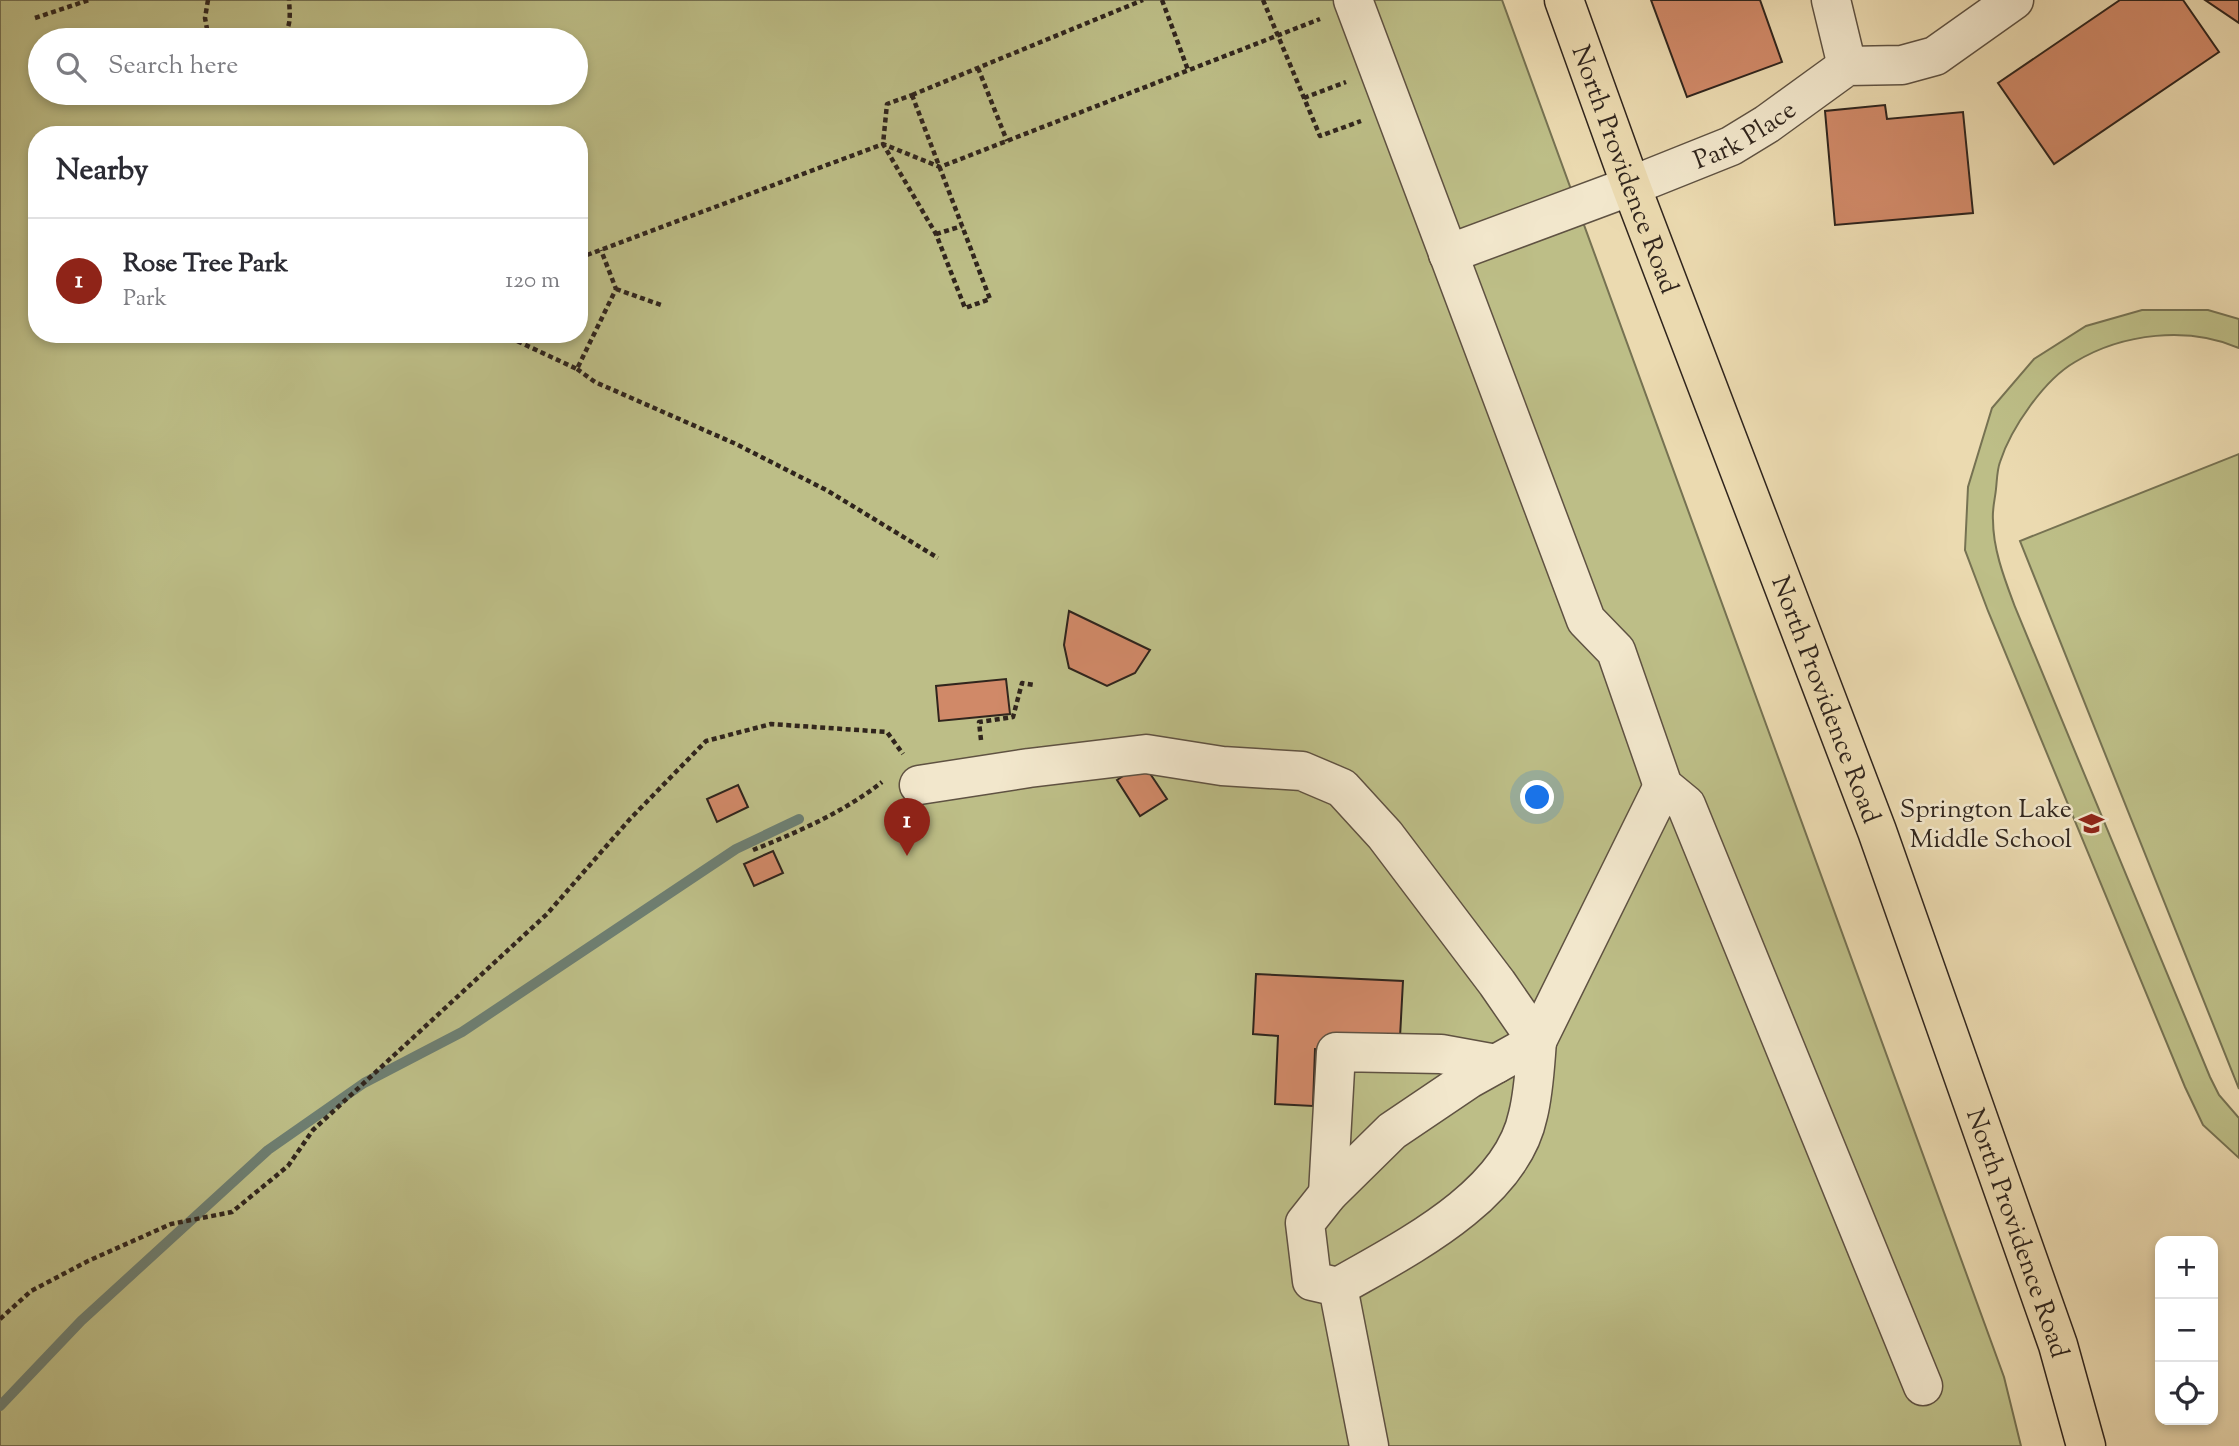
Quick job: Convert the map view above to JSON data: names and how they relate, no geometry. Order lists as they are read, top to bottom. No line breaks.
{"streets":{"main road":["North Providence Road"],"street":["Park Place"]},"crossings":[["Park Place","North Providence Road"]],"places":{"school or university":["Springton Lake Middle School"]},"page":{"search":"Search here","heading":"Nearby","list":[{"mark":"1","name":"Rose Tree Park","note":"Park","value":"120 m"}],"pins":"1","map_buttons":["+","−"]}}
